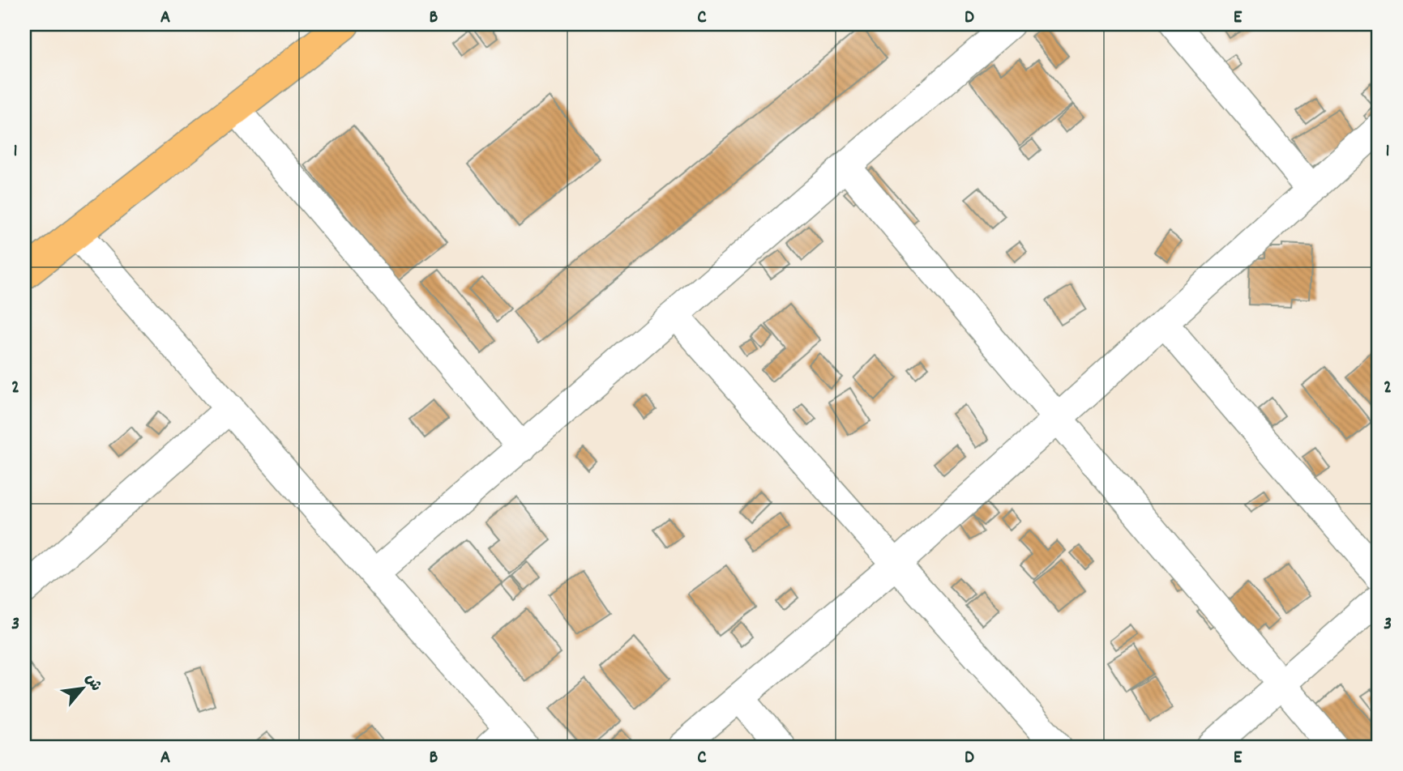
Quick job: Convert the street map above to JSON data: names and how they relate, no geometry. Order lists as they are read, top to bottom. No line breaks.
{"north":"top right","grid":{"columns":["A","B","C","D","E"],"rows":["1","2","3"]}}
